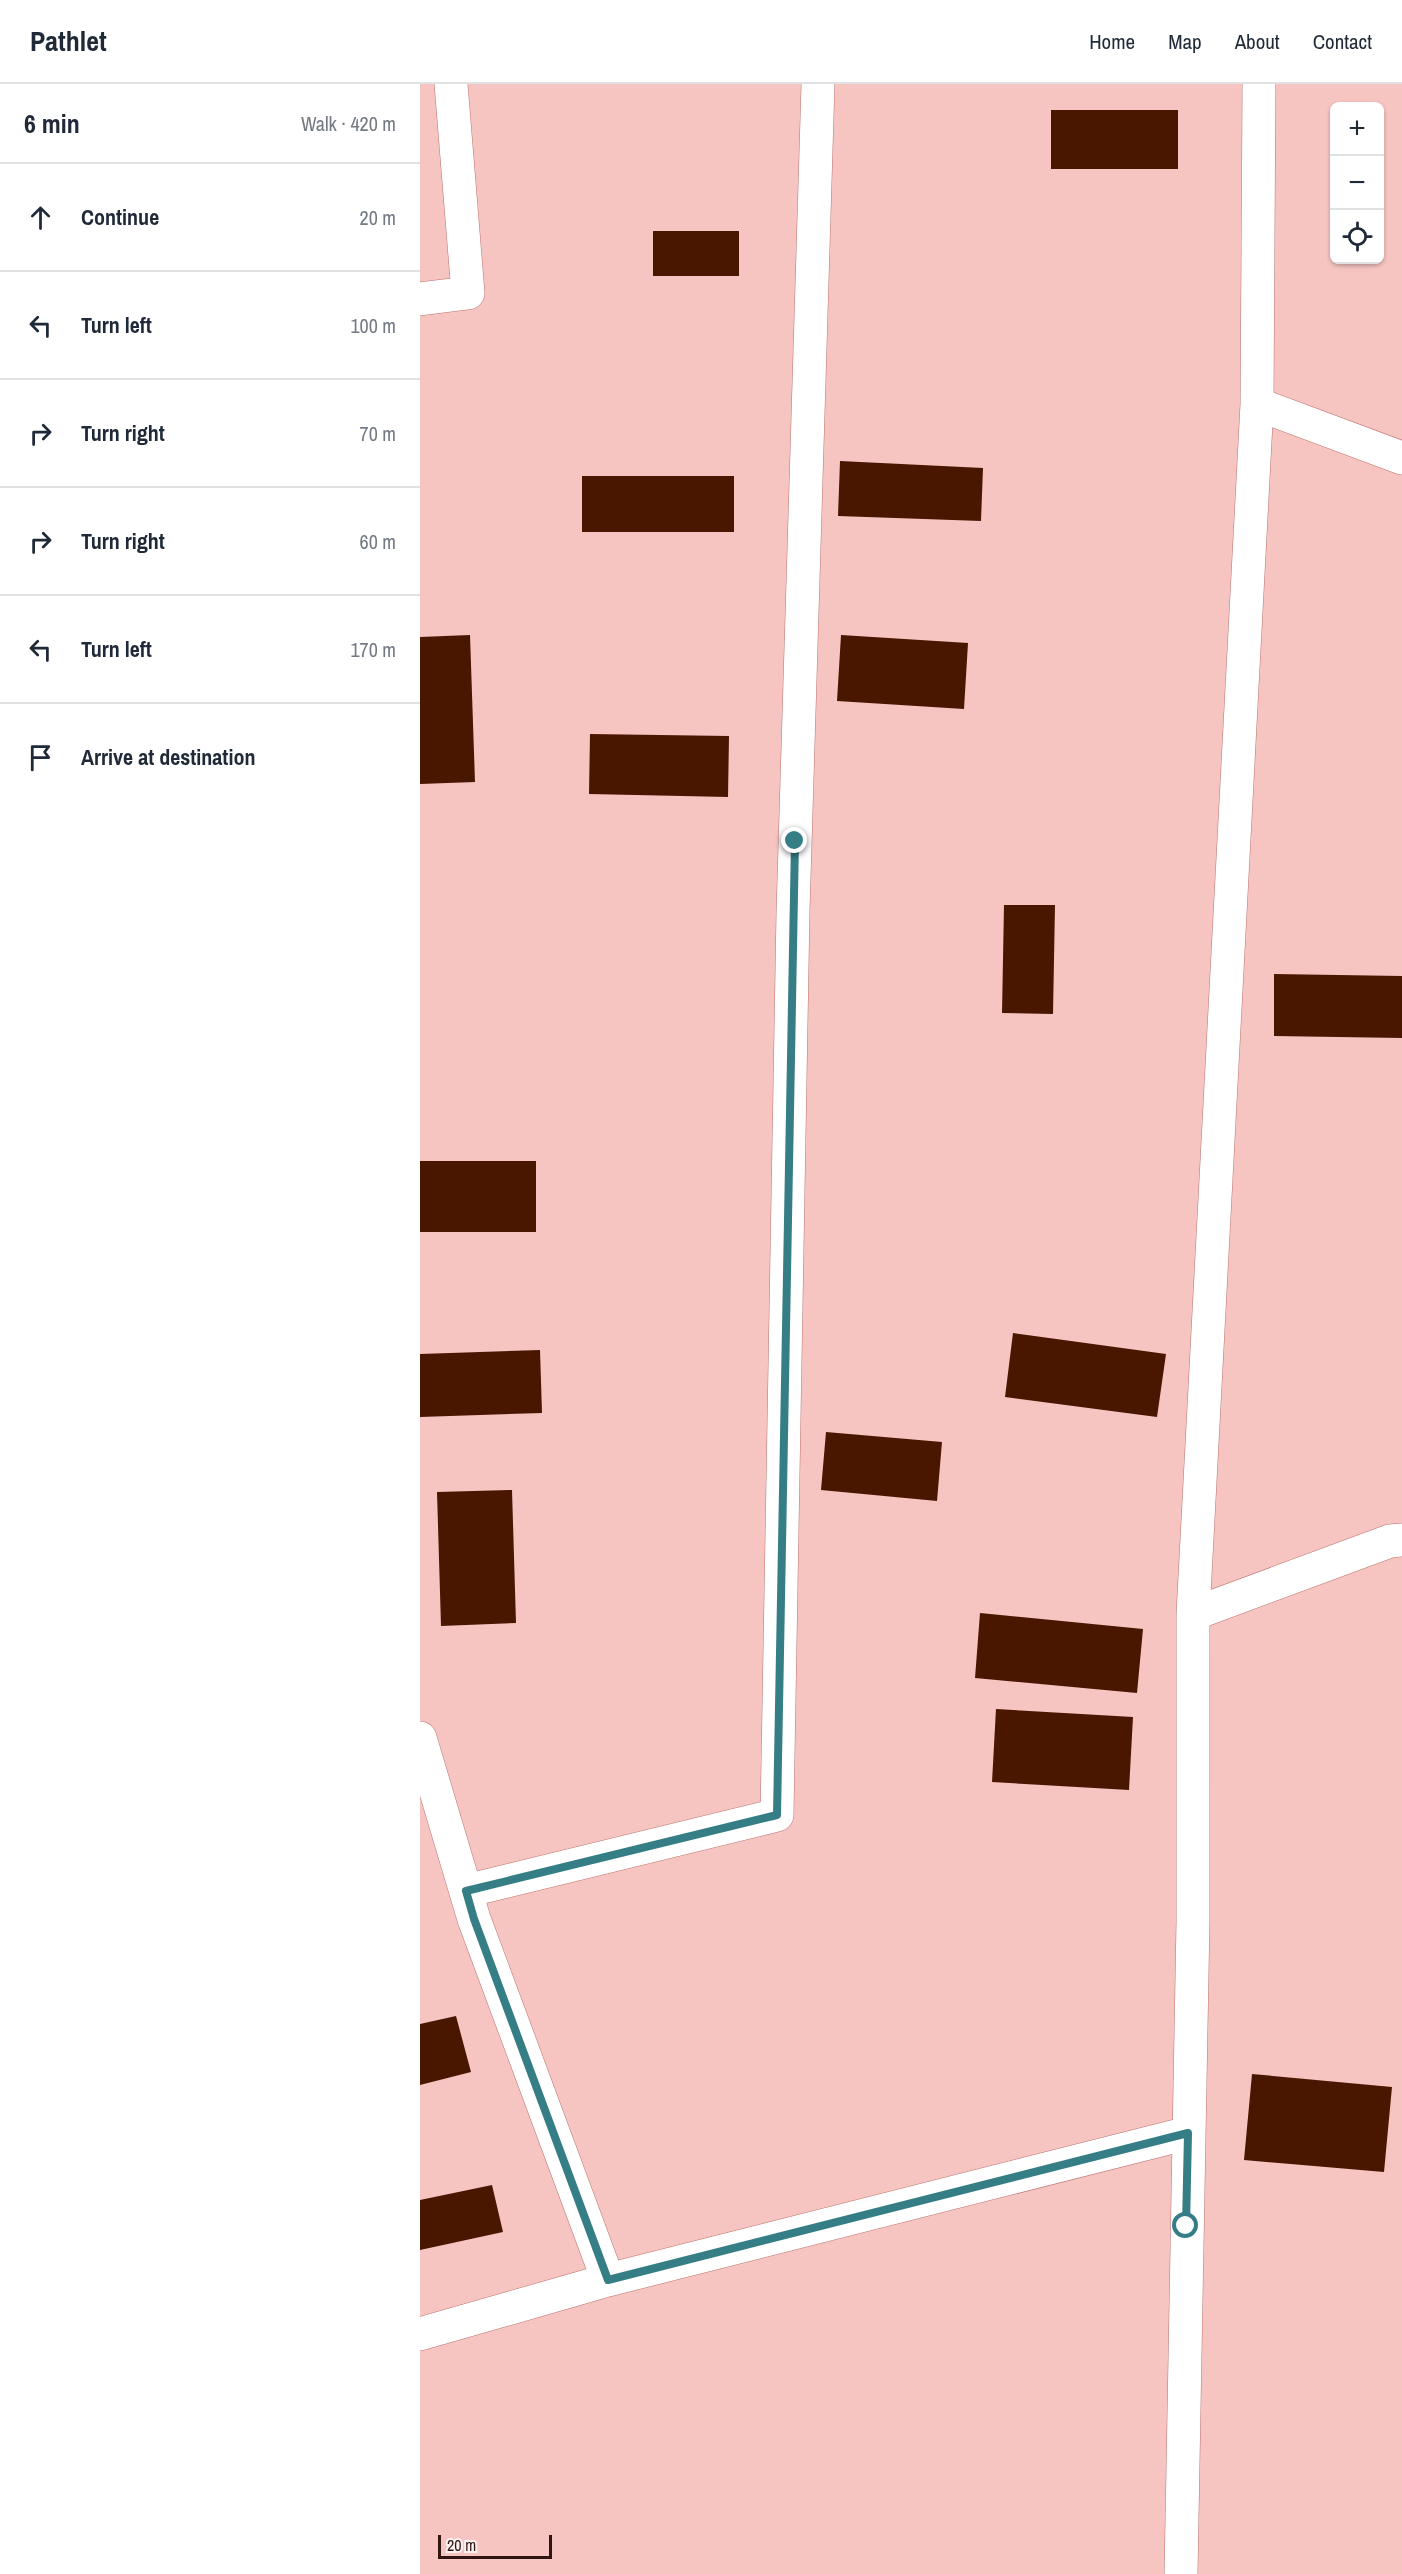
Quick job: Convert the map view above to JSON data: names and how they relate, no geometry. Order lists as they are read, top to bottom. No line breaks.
{"scale_bar":"20 m","page":{"header":"Pathlet","nav":["Home","Map","About","Contact"],"heading":["6 min","Walk · 420 m"],"map_buttons":["+","−"],"list":[["Continue","20 m"],["Turn left","100 m"],["Turn right","70 m"],["Turn right","60 m"],["Turn left","170 m"],"Arrive at destination"],"scale":"20 m"}}
